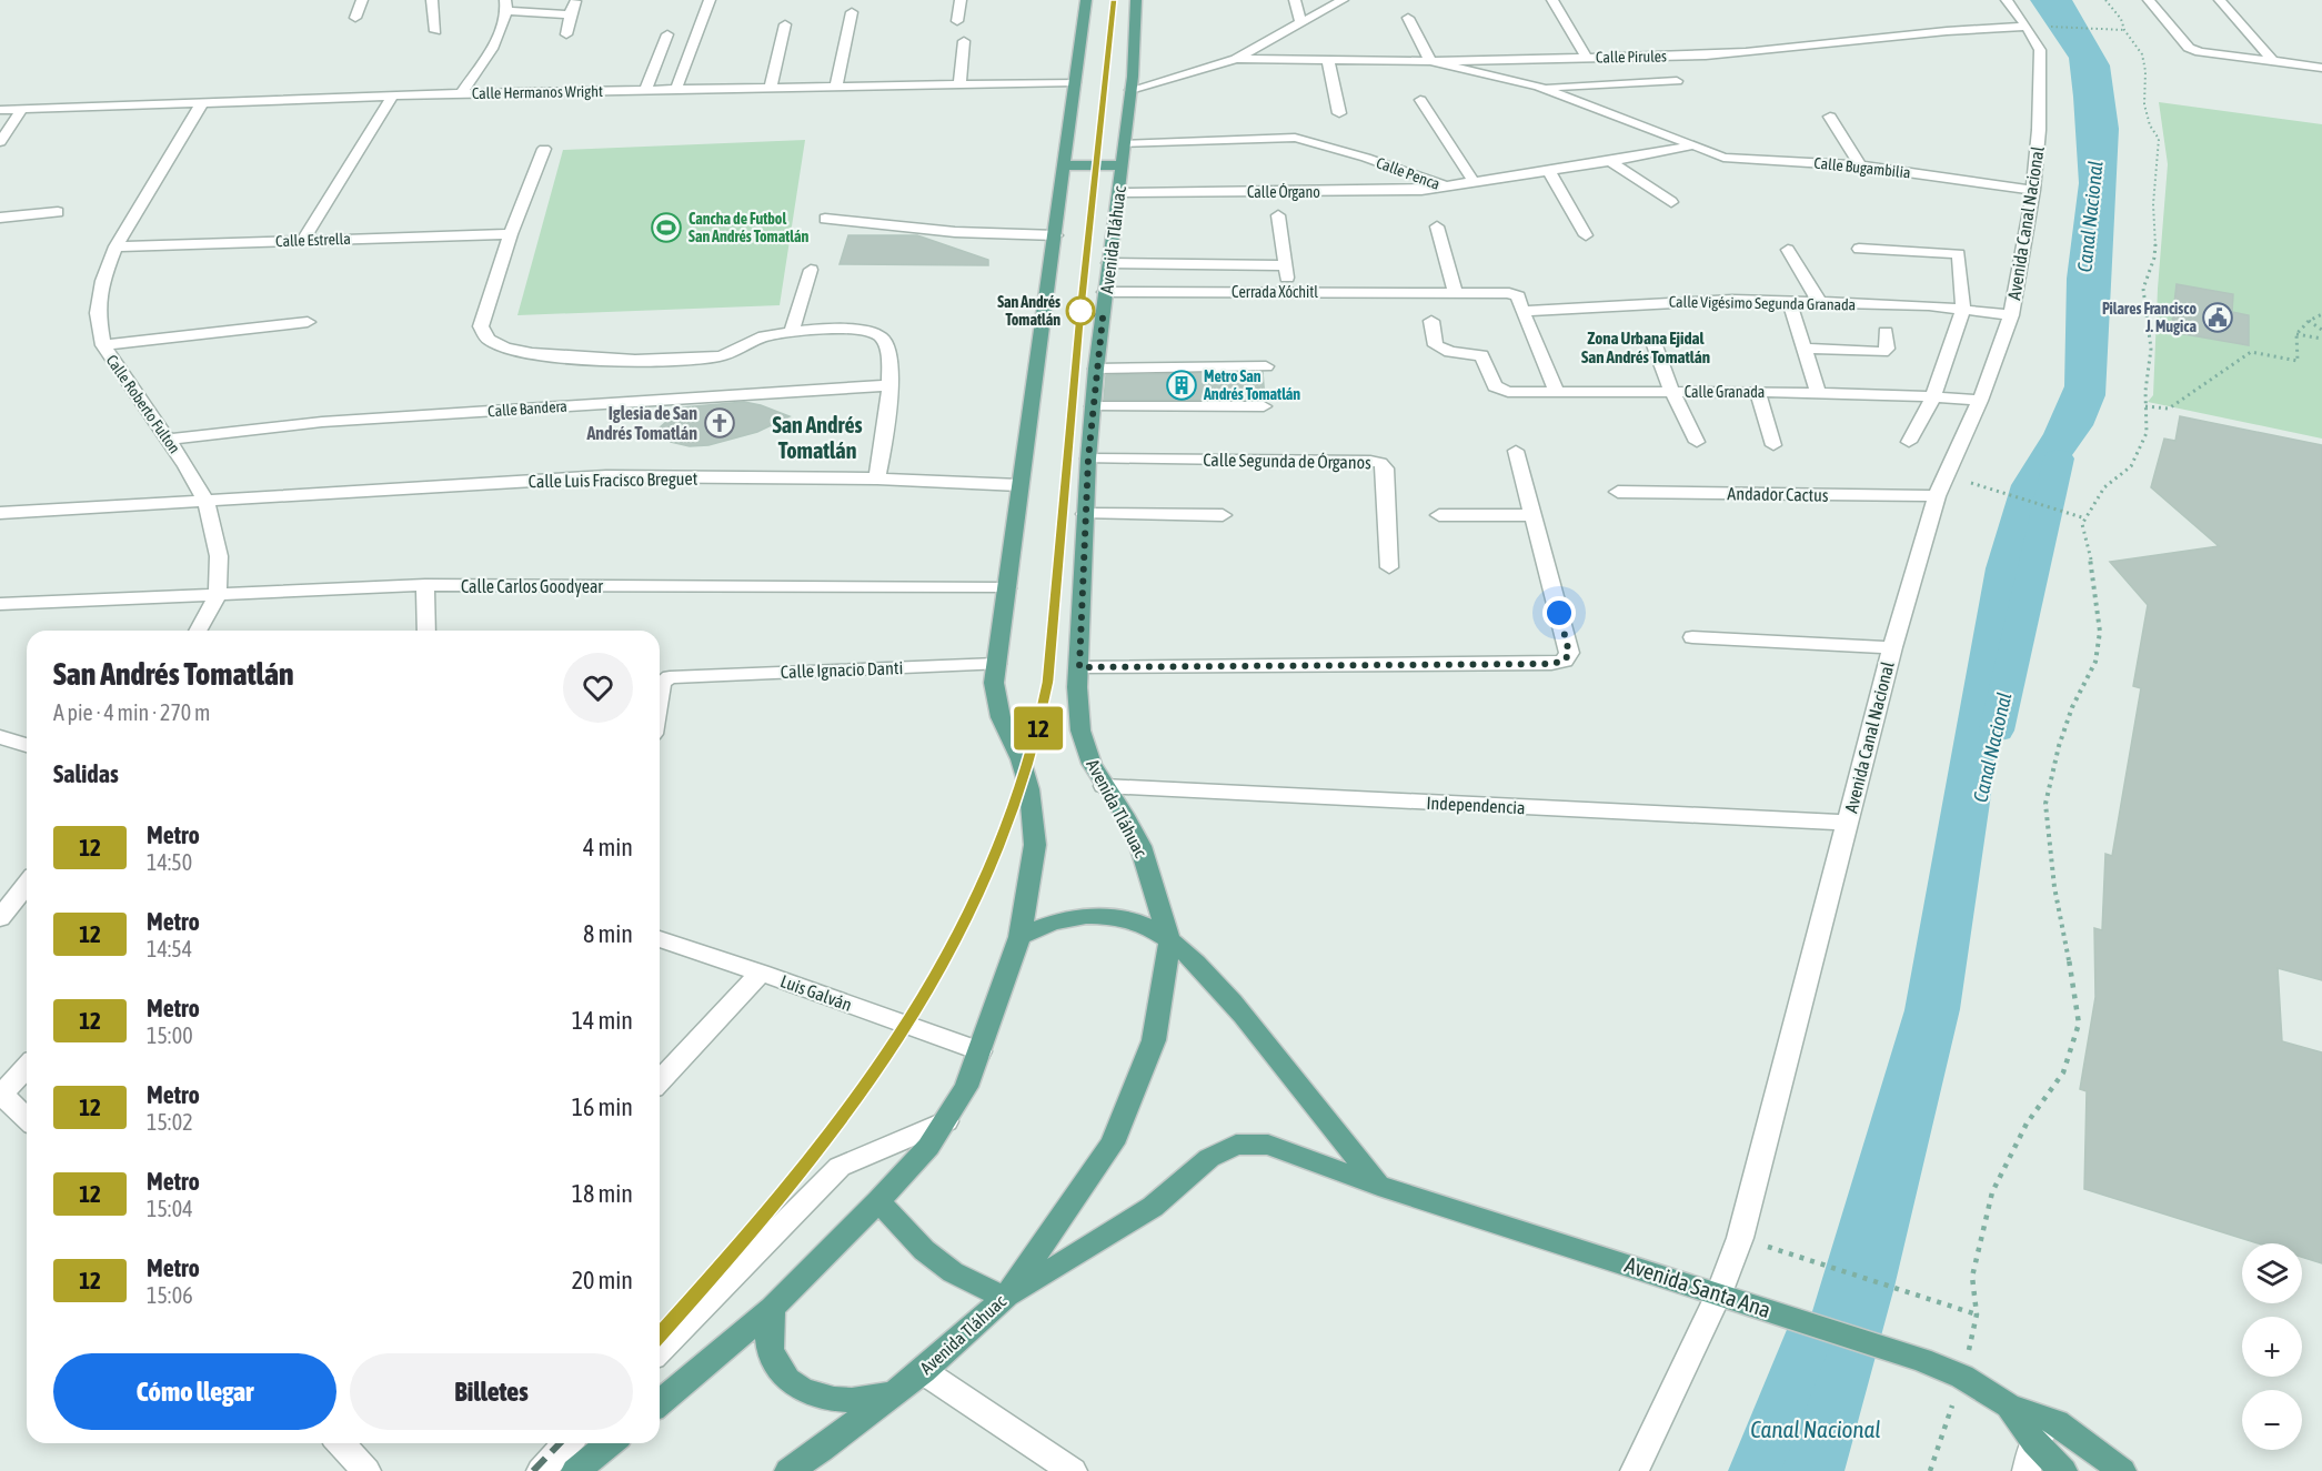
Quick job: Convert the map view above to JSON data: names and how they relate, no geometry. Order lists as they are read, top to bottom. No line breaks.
{"streets":{"main road":["Avenida Tláhuac","Avenida Santa Ana"],"street":["Calle Pirules","Calle Hermanos Wright","Calle Bugambilia","Calle Penca","Calle Órgano","Avenida Canal Nacional","Calle Estrella","Cerrada Xóchitl","Calle Vigésimo Segunda Granada","Calle Granada","Calle Roberto Fulton","Calle Bandera","Calle Segunda de Órganos","Calle Luis Fracisco Breguet","Andador Cactus","Calle Carlos Goodyear","Calle Ignacio Danti","Independencia","Luis Galván"]},"crossings":[["Calle Pirules","Avenida Canal Nacional"],["Calle Hermanos Wright","Calle Roberto Fulton"],["Calle Bugambilia","Calle Penca"],["Calle Bugambilia","Avenida Canal Nacional"],["Calle Penca","Calle Órgano"],["Calle Penca","Avenida Tláhuac"],["Calle Órgano","Avenida Tláhuac"],["Avenida Canal Nacional","Calle Vigésimo Segunda Granada"],["Avenida Canal Nacional","Calle Granada"],["Avenida Canal Nacional","Andador Cactus"],["Avenida Canal Nacional","Independencia"],["Avenida Canal Nacional","Avenida Santa Ana"],["Calle Estrella","Calle Roberto Fulton"],["Avenida Tláhuac","Cerrada Xóchitl"],["Avenida Tláhuac","Calle Segunda de Órganos"],["Avenida Tláhuac","Independencia"],["Avenida Tláhuac","Avenida Santa Ana"],["Calle Roberto Fulton","Calle Bandera"],["Calle Roberto Fulton","Calle Luis Fracisco Breguet"],["Calle Roberto Fulton","Calle Carlos Goodyear"]],"districts":["Zona Urbana Ejidal San Andrés Tomatlán","San Andrés Tomatlán"],"water":["Canal Nacional"],"places":{"sports":["Cancha de Futbol San Andrés Tomatlán"],"other":["San Andrés Tomatlán"],"public building":["Pilares Francisco J. Mugica"],"building":["Metro San Andrés Tomatlán"],"church":["Iglesia de San Andrés Tomatlán"]},"lines":["metro line 12"],"page":{"on_map":"12","heading":[["San Andrés Tomatlán","A pie · 4 min · 270 m"],"Salidas"],"list":[{"mark":"12","name":"Metro","note":"14:50","value":"4 min"},{"mark":"12","name":"Metro","note":"14:54","value":"8 min"},{"mark":"12","name":"Metro","note":"15:00","value":"14 min"},{"mark":"12","name":"Metro","note":"15:02","value":"16 min"},{"mark":"12","name":"Metro","note":"15:04","value":"18 min"},{"mark":"12","name":"Metro","note":"15:06","value":"20 min"}],"map_buttons":["+","−"],"buttons":["Cómo llegar","Billetes"]}}
